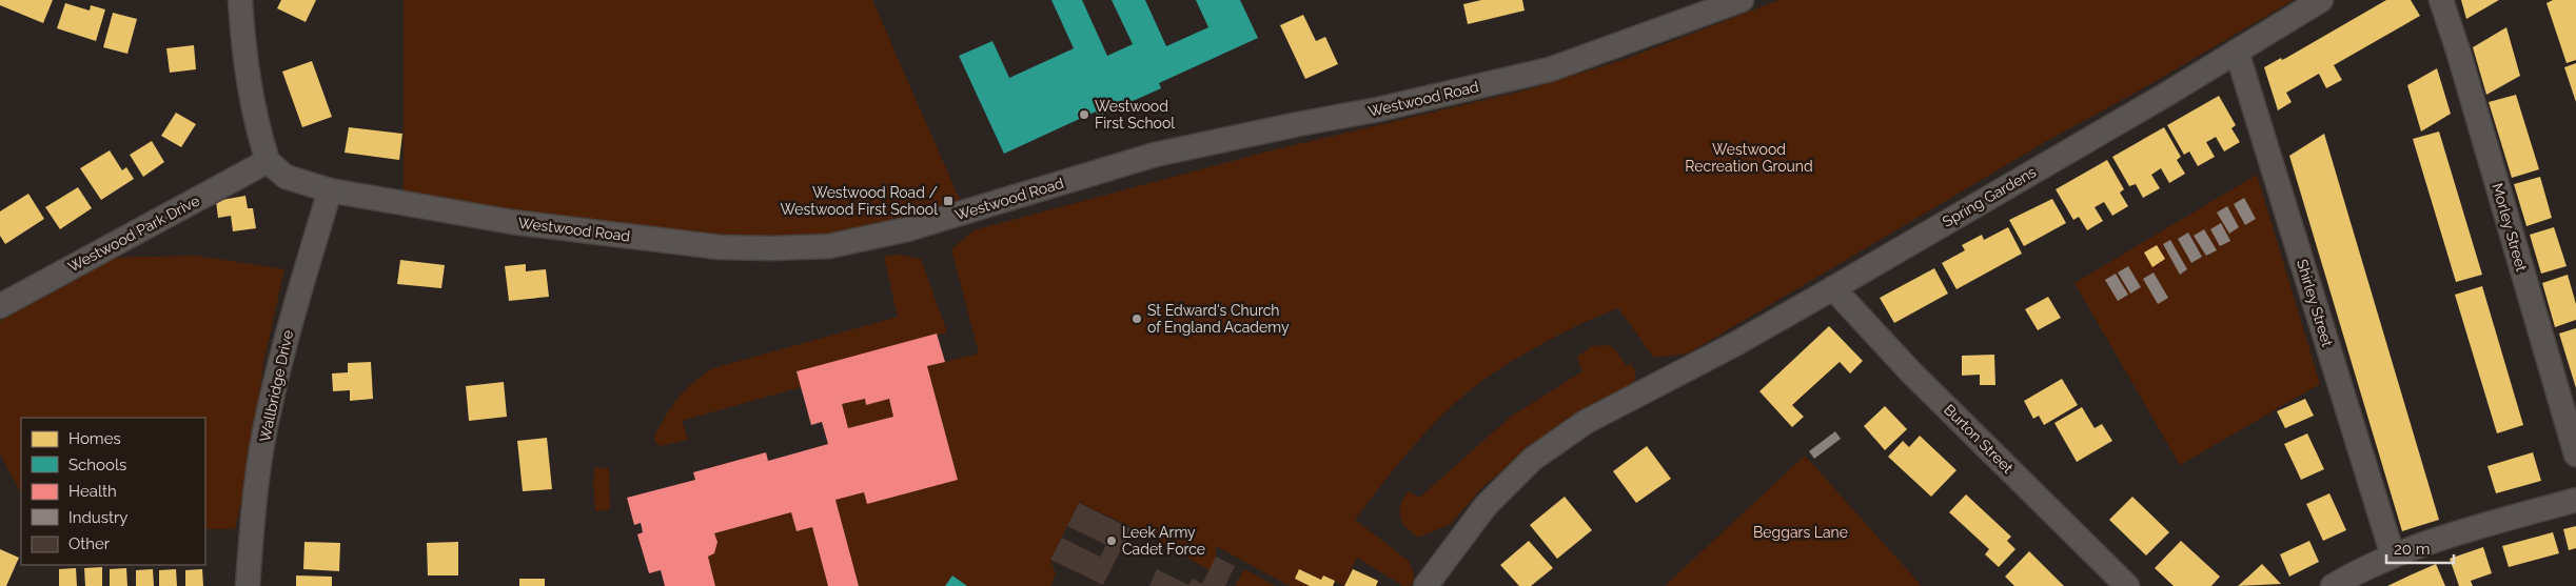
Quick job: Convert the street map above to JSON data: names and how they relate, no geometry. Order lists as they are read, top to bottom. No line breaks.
{"streets":{"street":["Westwood Road","Spring Gardens","Morley Street","Westwood Park Drive","Shirley Street","Wallbridge Drive","Burton Street"]},"crossings":[["Westwood Road","Westwood Park Drive"],["Westwood Road","Wallbridge Drive"],["Spring Gardens","Shirley Street"],["Spring Gardens","Burton Street"]],"parks":["Westwood Recreation Ground","Beggars Lane"],"places":{"other":["Westwood First School","St Edward's Church of England Academy","Leek Army Cadet Force"],"transit":["Westwood Road / Westwood First School"]},"legend":["Homes","Schools","Health","Industry","Other"],"scale_bar":"20 m"}
